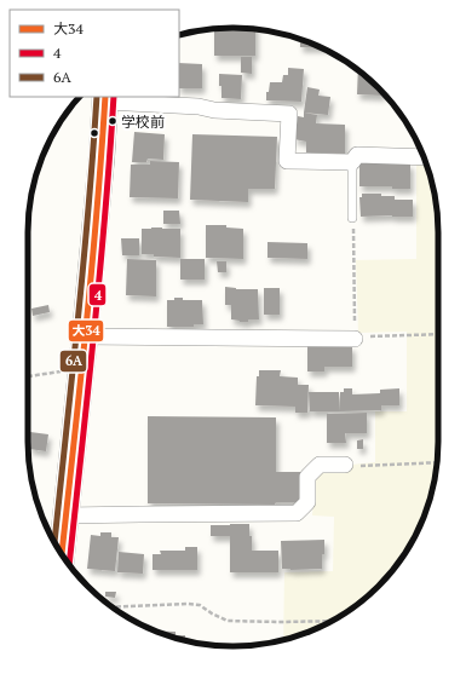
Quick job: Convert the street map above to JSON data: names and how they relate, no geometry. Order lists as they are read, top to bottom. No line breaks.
{"places":["学校前"],"lines":["transit line 大34","transit line 4","transit line 6A"],"legend":["大34","4","6A"]}
